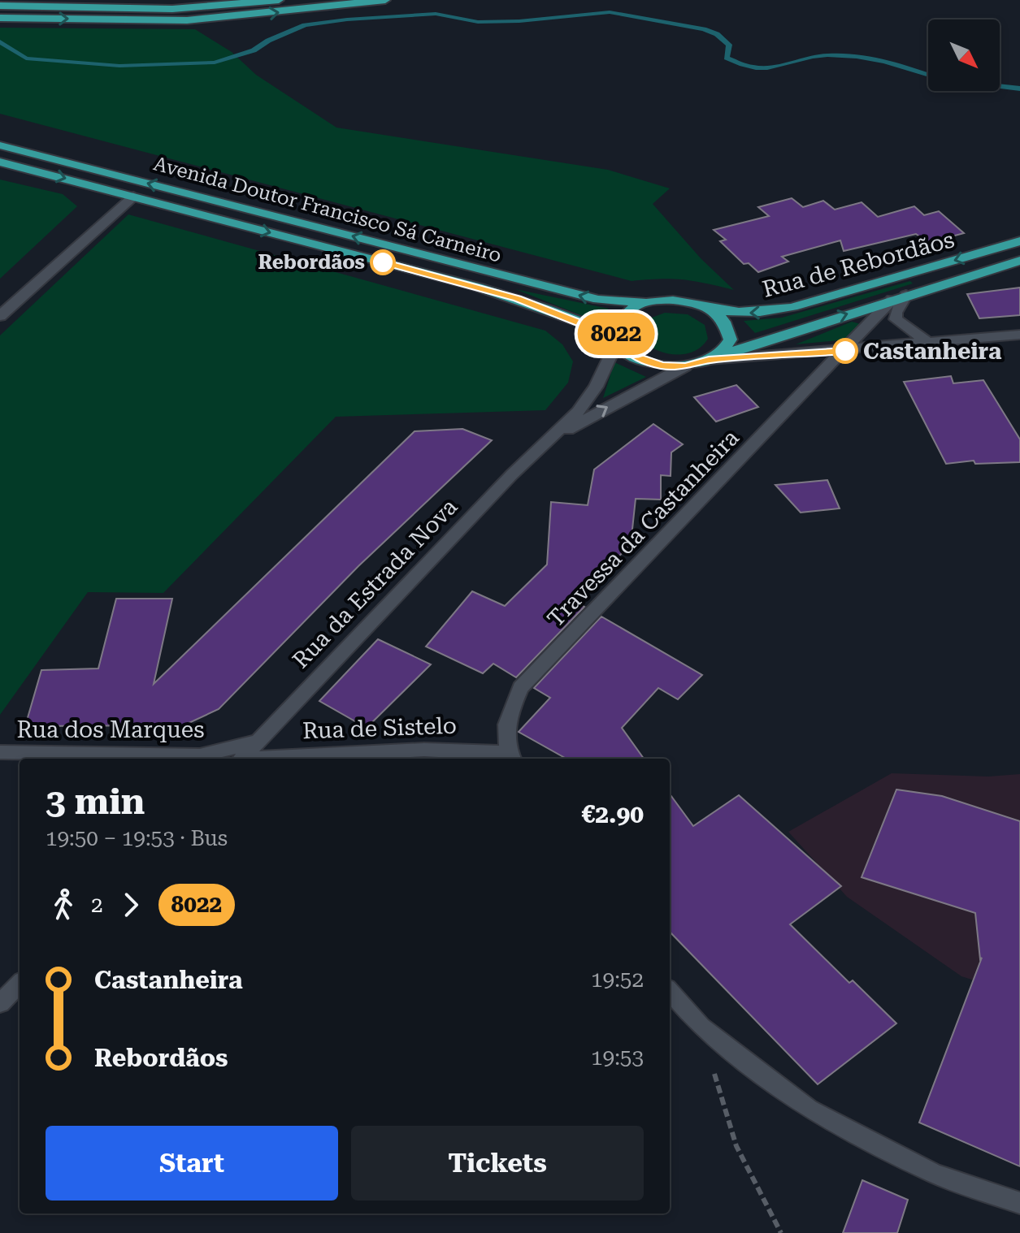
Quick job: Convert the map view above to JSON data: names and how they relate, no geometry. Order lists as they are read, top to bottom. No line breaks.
{"streets":{"main road":["Avenida Doutor Francisco Sá Carneiro","Rua de Rebordãos"],"street":["Travessa da Castanheira","Rua da Estrada Nova","Rua de Sistelo","Rua dos Marques"]},"crossings":[["Avenida Doutor Francisco Sá Carneiro","Rua de Rebordãos"],["Avenida Doutor Francisco Sá Carneiro","Rua da Estrada Nova"],["Rua de Rebordãos","Travessa da Castanheira"],["Rua de Rebordãos","Rua da Estrada Nova"],["Travessa da Castanheira","Rua de Sistelo"],["Rua da Estrada Nova","Rua dos Marques"]],"places":["Rebordãos","Castanheira"],"lines":["bus line 8022"],"north":"bottom right","page":{"on_map":"8022","heading":["3 min","19:50 – 19:53 · Bus","€2.90"],"legs":["2","8022"],"list":[{"name":"Castanheira","value":"19:52"},{"name":"Rebordãos","value":"19:53"}],"buttons":["Start","Tickets"]}}
